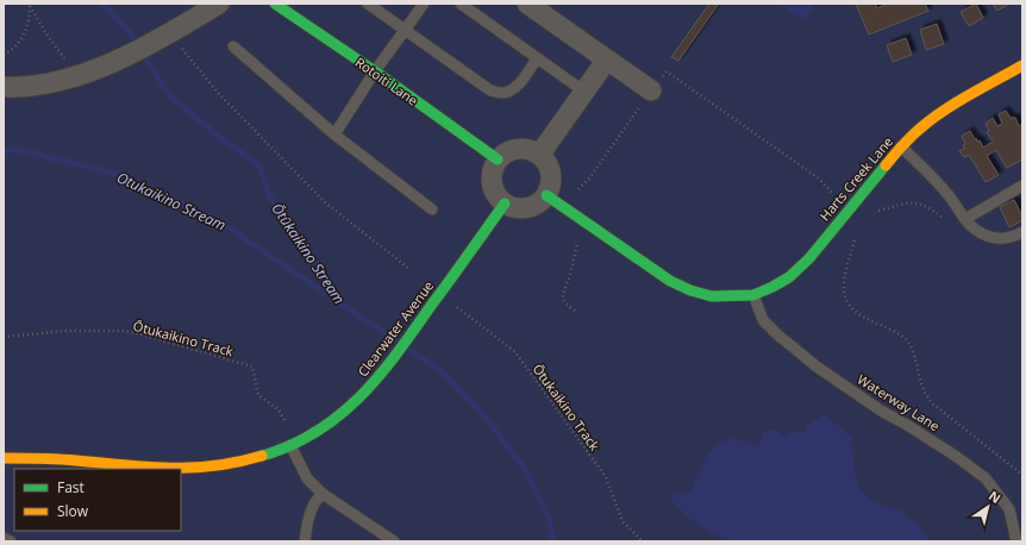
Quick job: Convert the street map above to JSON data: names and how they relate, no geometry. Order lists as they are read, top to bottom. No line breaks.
{"streets":{"street":["Rotoiti Lane","Harts Creek Lane","Clearwater Avenue"],"lane":["Waterway Lane"],"path":["Ōtukaikino Track"]},"crossings":[["Rotoiti Lane","Clearwater Avenue"],["Harts Creek Lane","Waterway Lane"],["Clearwater Avenue","Ōtukaikino Track"]],"water":["Otukaikino Stream","Ōtūkaikino Stream"],"legend":["Fast","Slow"],"north":"top right"}
